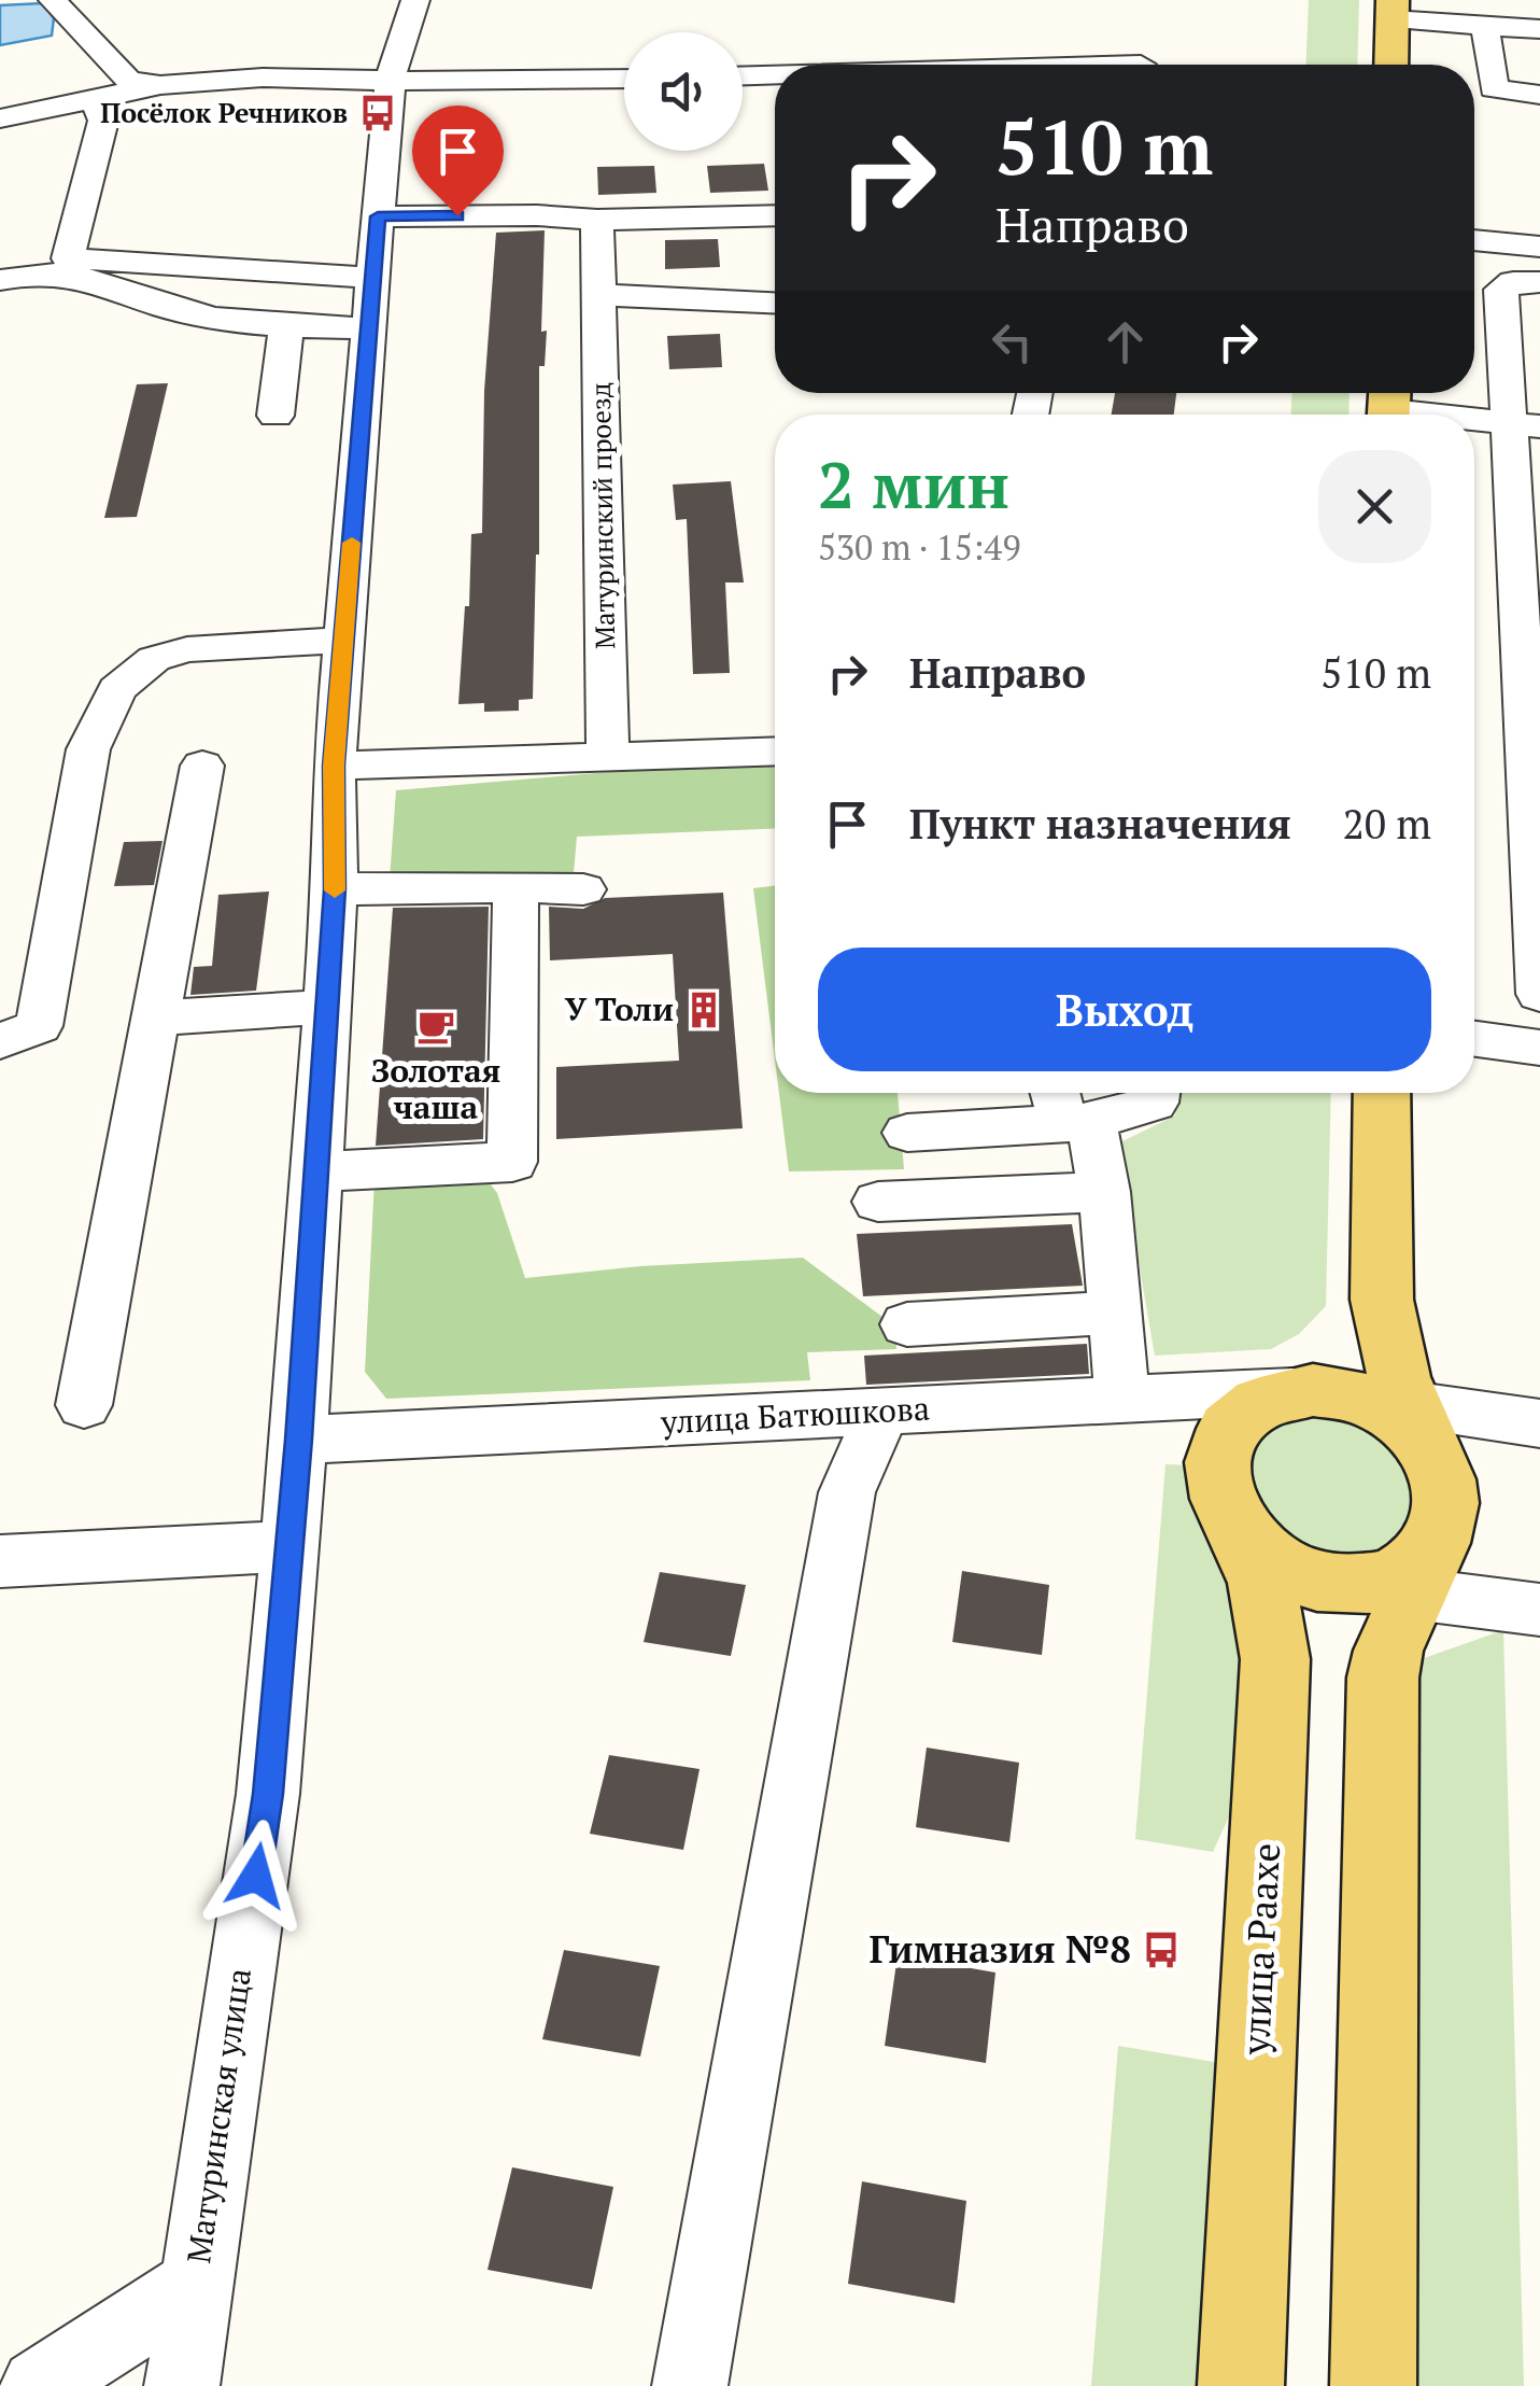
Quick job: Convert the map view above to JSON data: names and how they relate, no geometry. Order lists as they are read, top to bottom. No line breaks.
{"streets":{"main road":["улица Раахе"],"street":["Матуринский проезд","улица Батюшкова","Матуринская улица"]},"crossings":[["улица Батюшкова","улица Раахе"],["улица Батюшкова","Матуринская улица"]],"places":{"bus stop":["Посёлок Речников","Гимназия №8"],"building":["У Толи"],"cafe":["Золотая чаша"]},"page":{"turn":["510 m","Направо"],"heading":["2 мин","530 m · 15:49"],"list":[{"name":"Направо","value":"510 m"},{"name":"Пункт назначения","value":"20 m"}],"buttons":"Выход"}}
